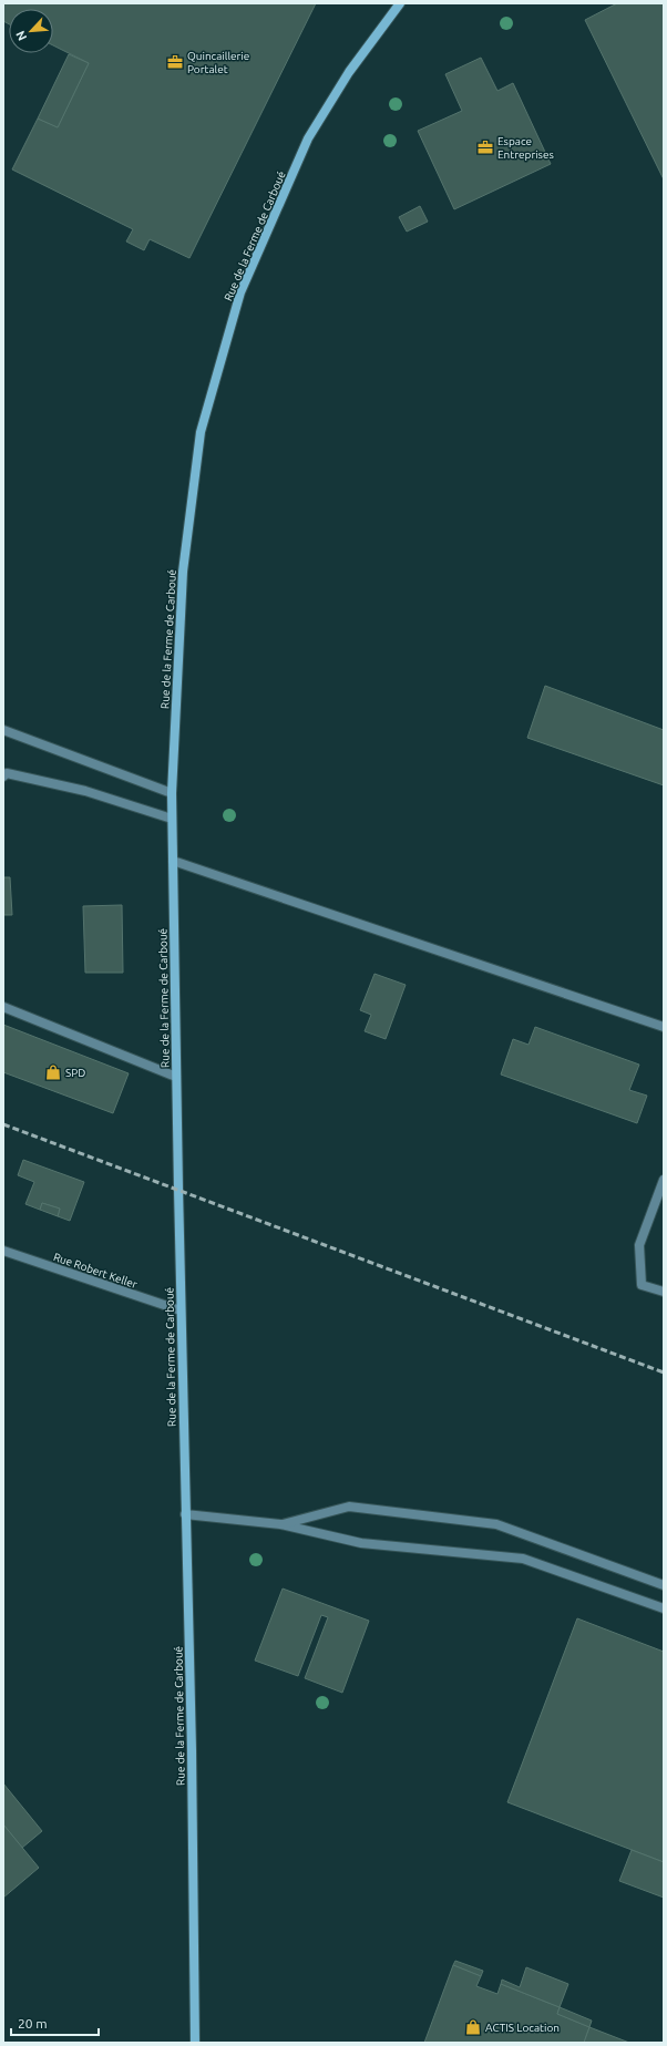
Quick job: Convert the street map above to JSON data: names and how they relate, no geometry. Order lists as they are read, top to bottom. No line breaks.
{"streets":{"street":["Rue de la Ferme de Carboué","Rue Robert Keller"]},"crossings":[["Rue de la Ferme de Carboué","Rue Robert Keller"]],"places":{"office":["Quincaillerie Portalet","Espace Entreprises"],"shop":["SPD","ACTIS Location"]},"scale_bar":"20 m","north":"bottom left"}
